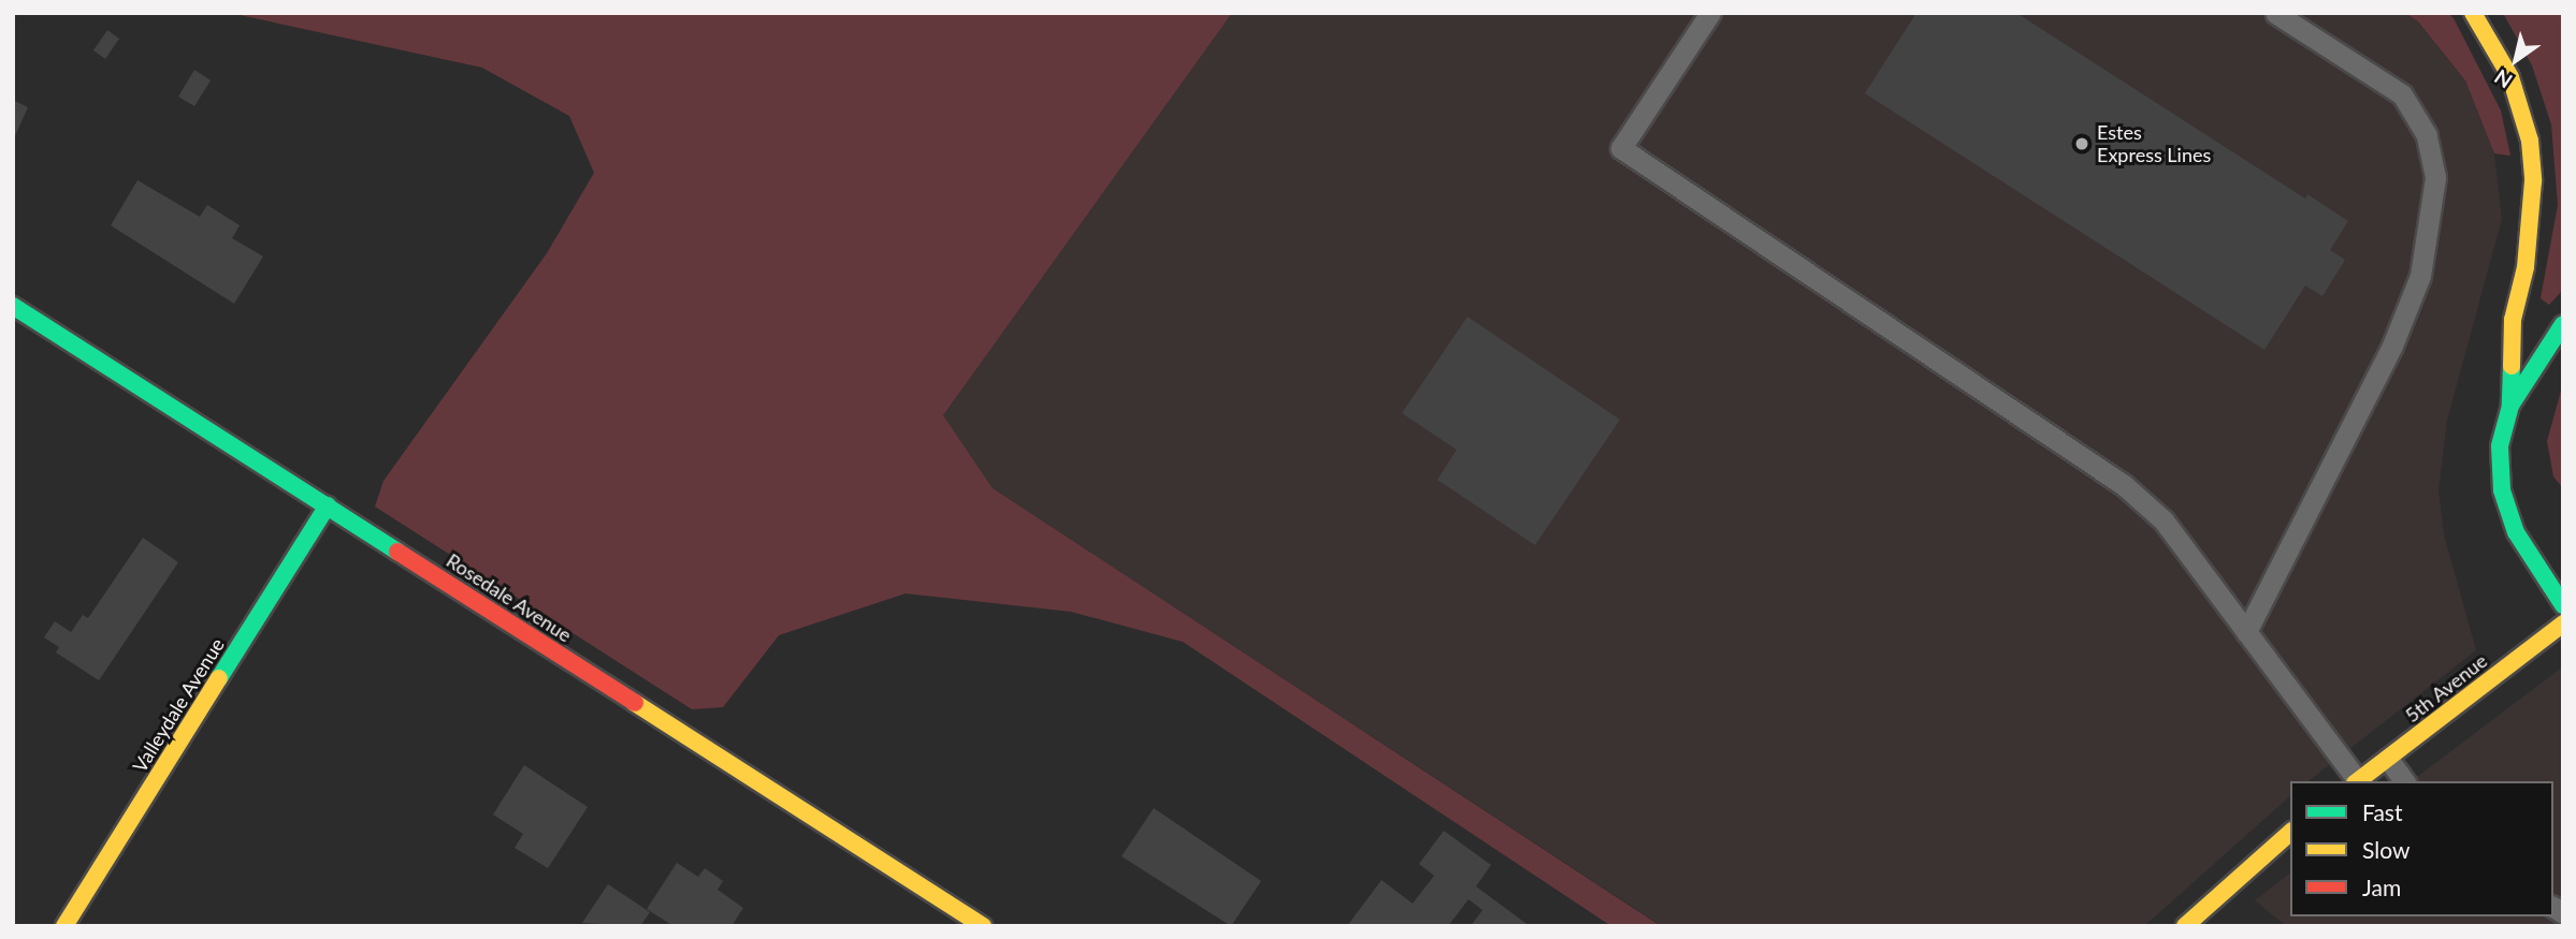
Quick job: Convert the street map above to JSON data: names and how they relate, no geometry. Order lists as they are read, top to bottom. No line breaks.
{"streets":{"main road":["Rosedale Avenue","5th Avenue","Valleydale Avenue"]},"crossings":[["Rosedale Avenue","Valleydale Avenue"]],"places":["Estes Express Lines"],"legend":["Fast","Slow","Jam"],"north":"bottom left"}
